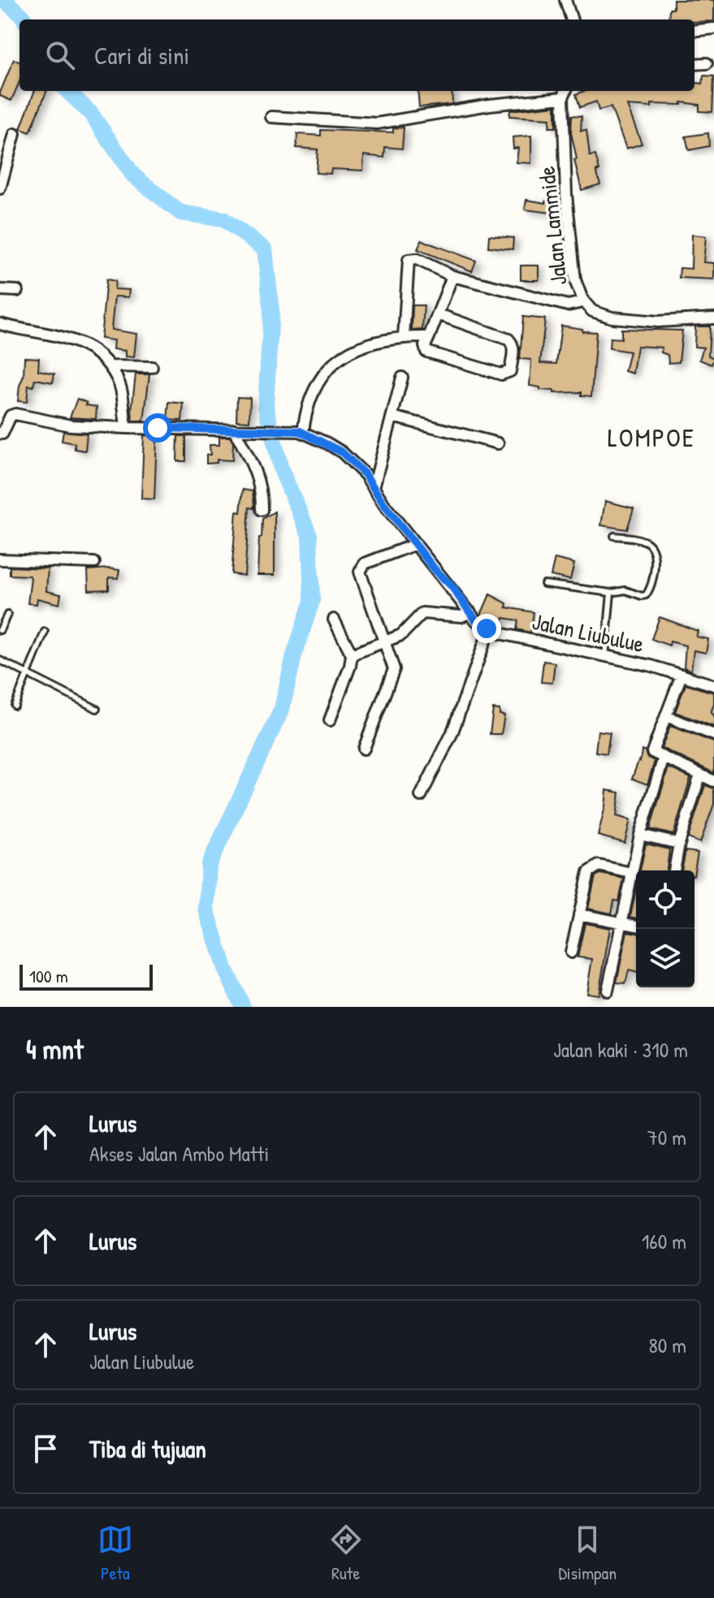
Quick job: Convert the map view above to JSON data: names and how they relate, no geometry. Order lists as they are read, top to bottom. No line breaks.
{"streets":{"street":["Jalan Lammide","Jalan Liubulue"]},"districts":["LOMPOE"],"scale_bar":"100 m","page":{"search":"Cari di sini","scale":"100 m","heading":["4 mnt","Jalan kaki · 310 m"],"list":[["Lurus","Akses Jalan Ambo Matti","70 m"],["Lurus","160 m"],["Lurus","Jalan Liubulue","80 m"],"Tiba di tujuan"],"nav":["Peta","Rute","Disimpan"]}}
